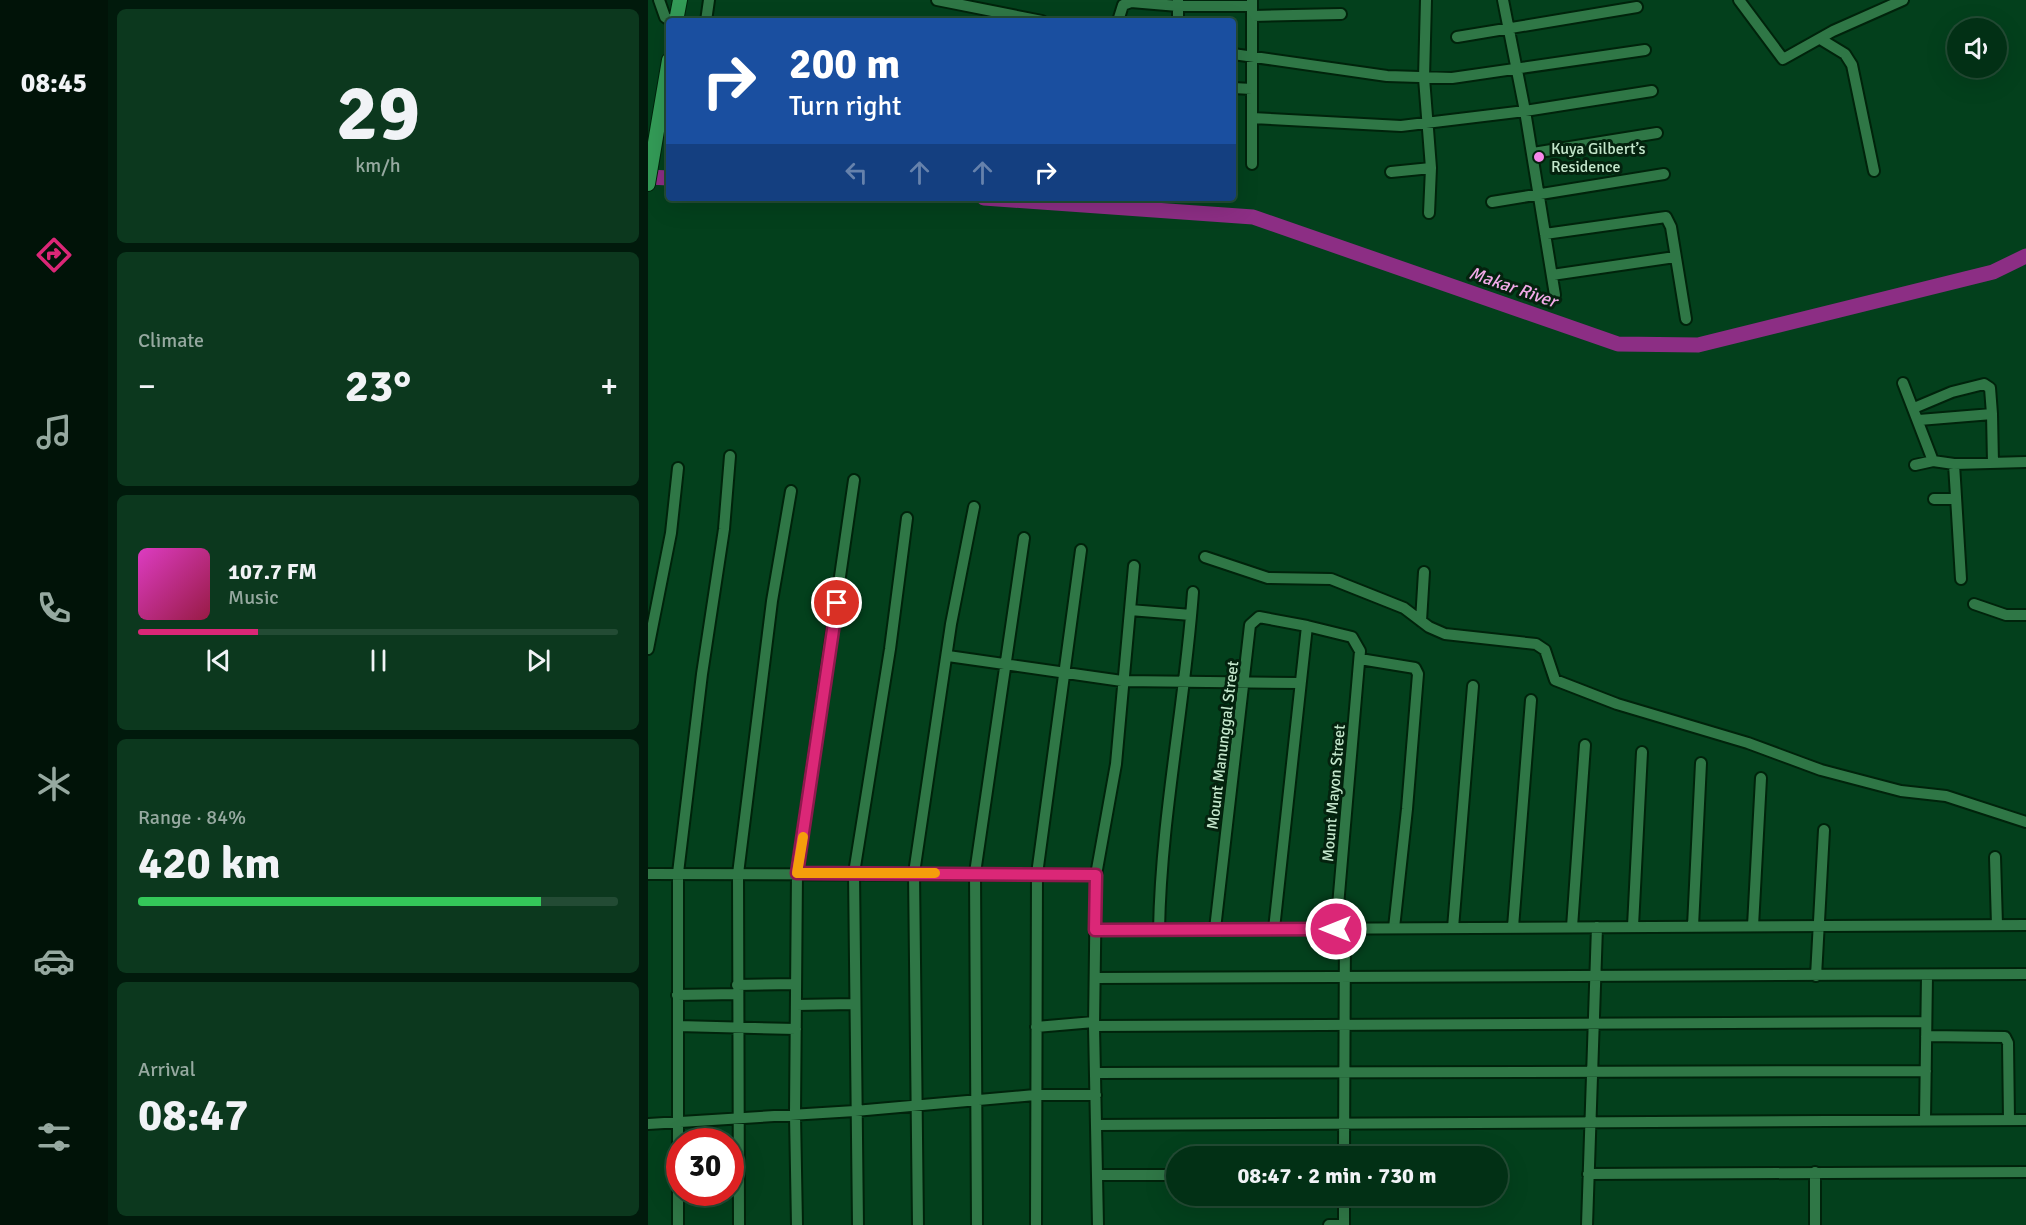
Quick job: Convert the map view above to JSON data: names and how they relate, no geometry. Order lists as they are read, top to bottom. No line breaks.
{"streets":{"street":["Mount Manunggal Street","Mount Mayon Street"]},"water":["Makar River"],"places":["Kuya Gilbert’s Residence"],"page":{"tabs":"08:45","tile":[["29","km/h"],"Climate",["Range · 84%","420 km"],["Arrival","08:47"]],"turn":["200 m","Turn right"],"heat":["−","23°","+"],"song":["107.7 FM","Music"],"limit":"30","trip":"08:47 · 2 min · 730 m"}}
